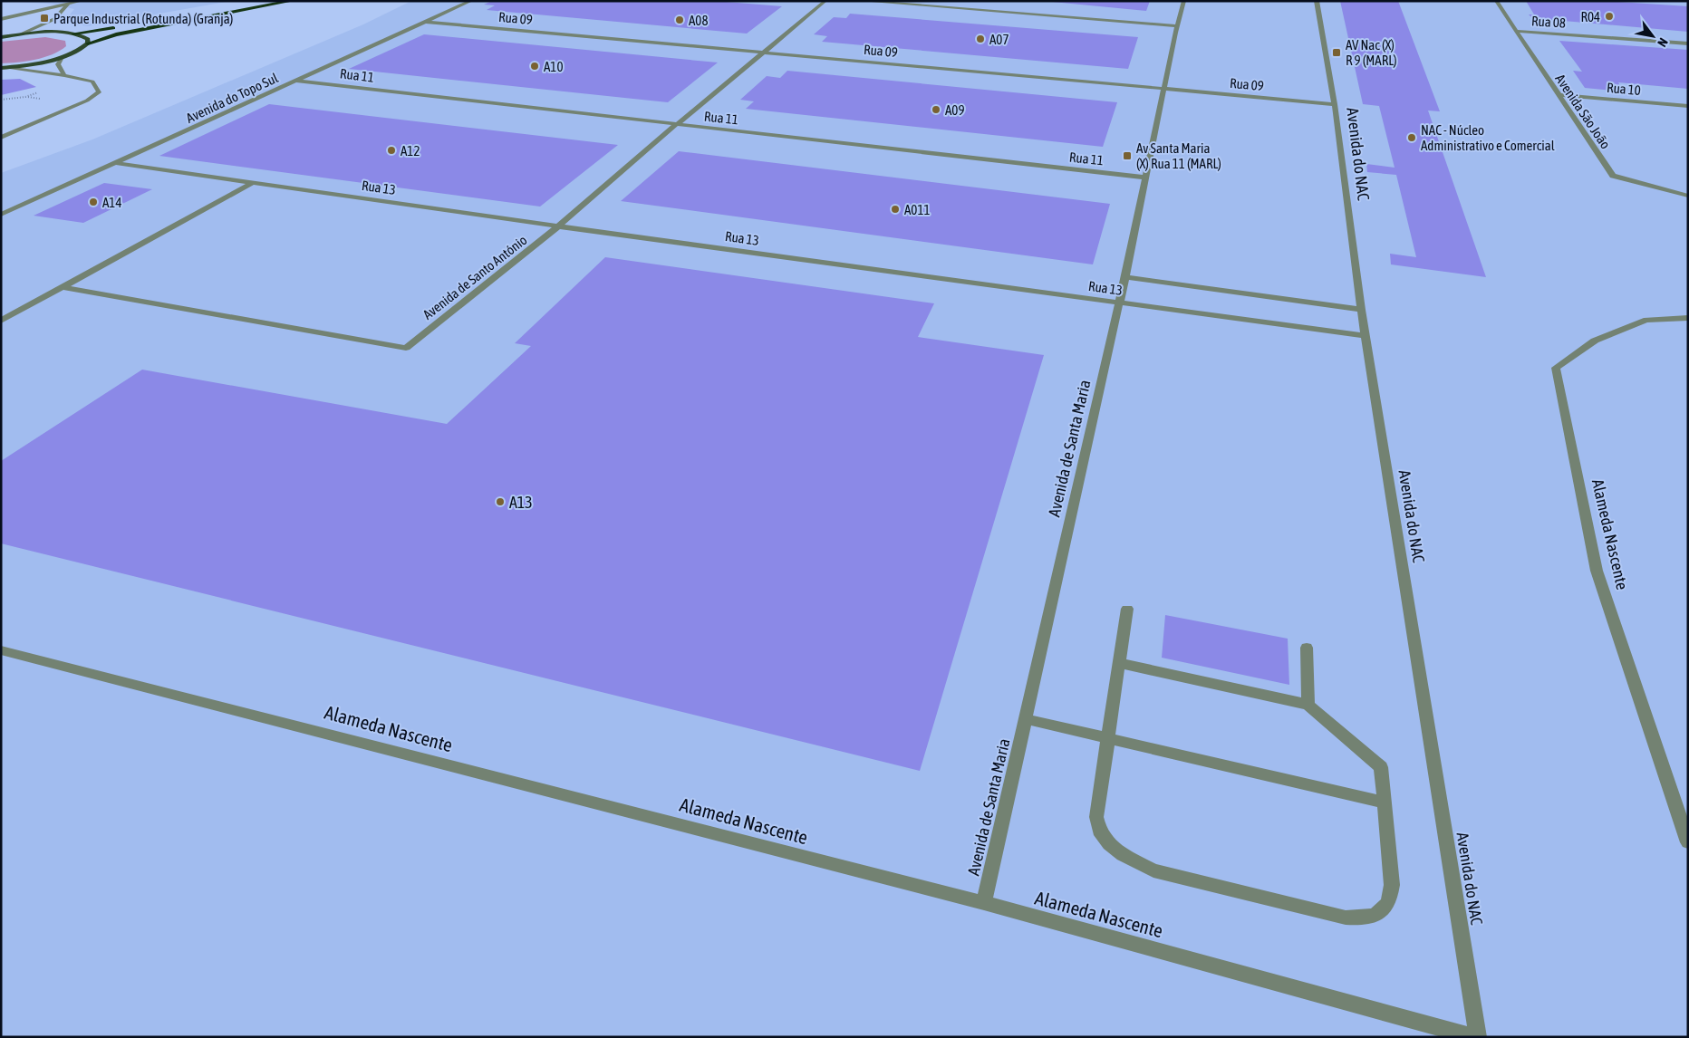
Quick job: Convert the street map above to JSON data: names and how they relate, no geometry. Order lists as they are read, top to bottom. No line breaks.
{"streets":{"street":["Rua 09","Rua 08","Rua 11","Rua 10","Avenida do Topo Sul","Avenida São João","Avenida do NAC","Rua 13","Avenida de Santo António","Avenida de Santa Maria","Alameda Nascente"]},"crossings":[["Rua 09","Avenida do Topo Sul"],["Rua 09","Avenida do NAC"],["Rua 09","Avenida de Santo António"],["Rua 09","Avenida de Santa Maria"],["Rua 08","Avenida São João"],["Rua 11","Avenida do Topo Sul"],["Rua 11","Avenida de Santo António"],["Rua 11","Avenida de Santa Maria"],["Rua 10","Avenida São João"],["Avenida do Topo Sul","Rua 13"],["Avenida do NAC","Rua 13"],["Avenida do NAC","Alameda Nascente"],["Rua 13","Avenida de Santo António"],["Rua 13","Avenida de Santa Maria"],["Avenida de Santa Maria","Alameda Nascente"]],"places":{"other":["R04","A08","A07","A10","A09","NAC - Núcleo Administrativo e Comercial","A12","A14","A011","A13"],"transit":["Parque Industrial (Rotunda) (Granja)","AV Nac (X) R 9 (MARL)","Av Santa Maria (X) Rua 11 (MARL)"]},"north":"bottom right"}
